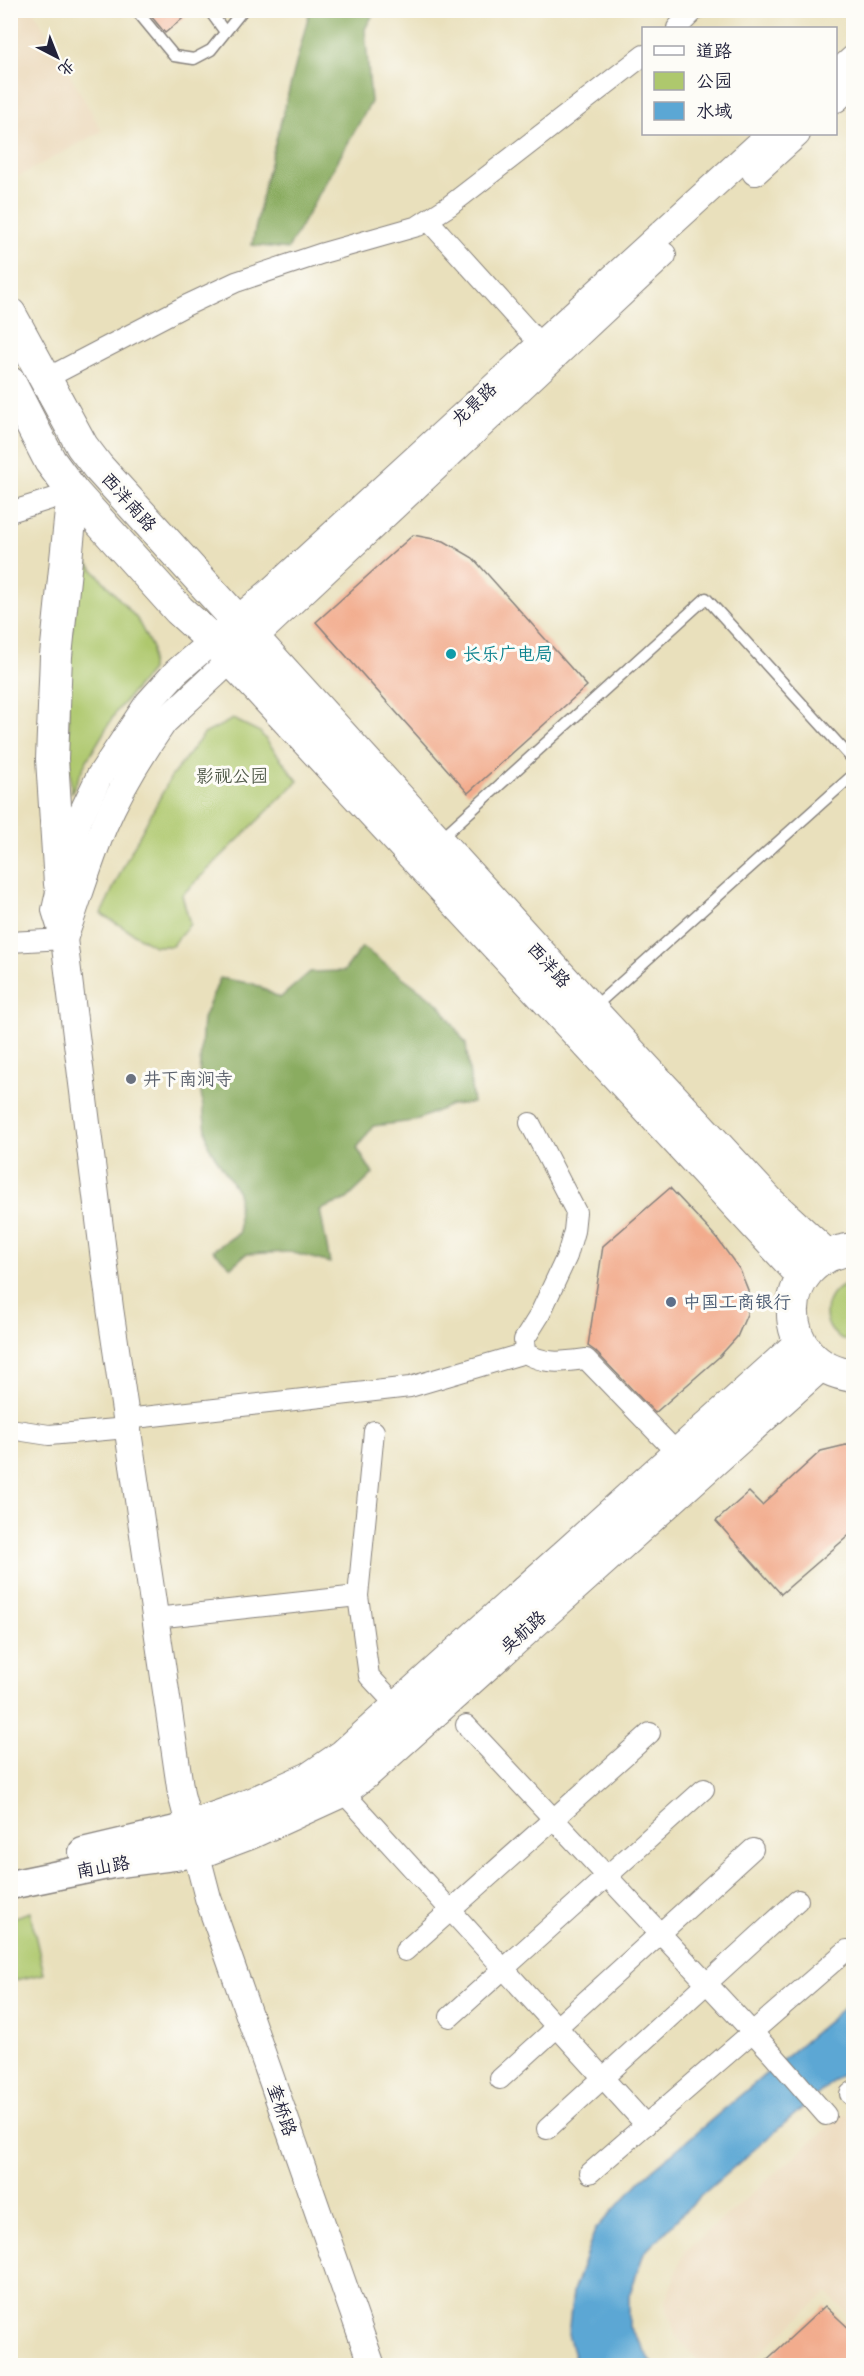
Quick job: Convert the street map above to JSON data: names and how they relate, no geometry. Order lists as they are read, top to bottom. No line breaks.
{"streets":{"main road":["西洋南路","西洋路","吴航路","南山路"],"street":["龙景路","奎桥路"]},"crossings":[["龙景路","西洋南路"],["龙景路","奎桥路"],["西洋南路","西洋路"],["吴航路","南山路"],["吴航路","奎桥路"],["南山路","奎桥路"]],"parks":["影视公园"],"places":["长乐广电局","井下南涧寺","中国工商银行"],"legend":["道路","公园","水域"],"north":"bottom right"}
